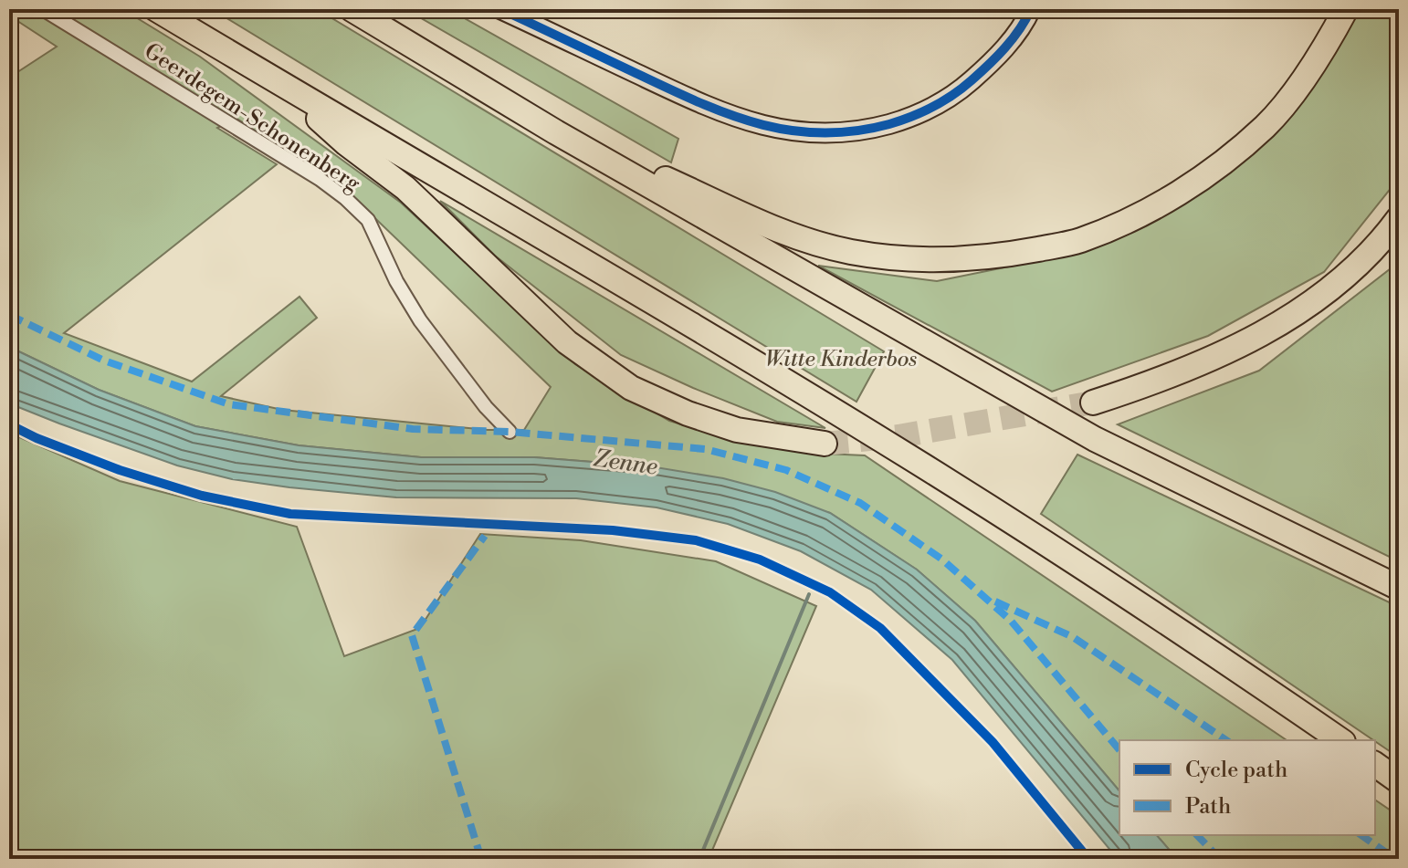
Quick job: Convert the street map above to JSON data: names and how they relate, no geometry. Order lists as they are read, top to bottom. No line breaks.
{"streets":{"street":["Geerdegem-Schonenberg"]},"water":["Zenne"],"parks":["Witte Kinderbos"],"legend":["Cycle path","Path"]}
